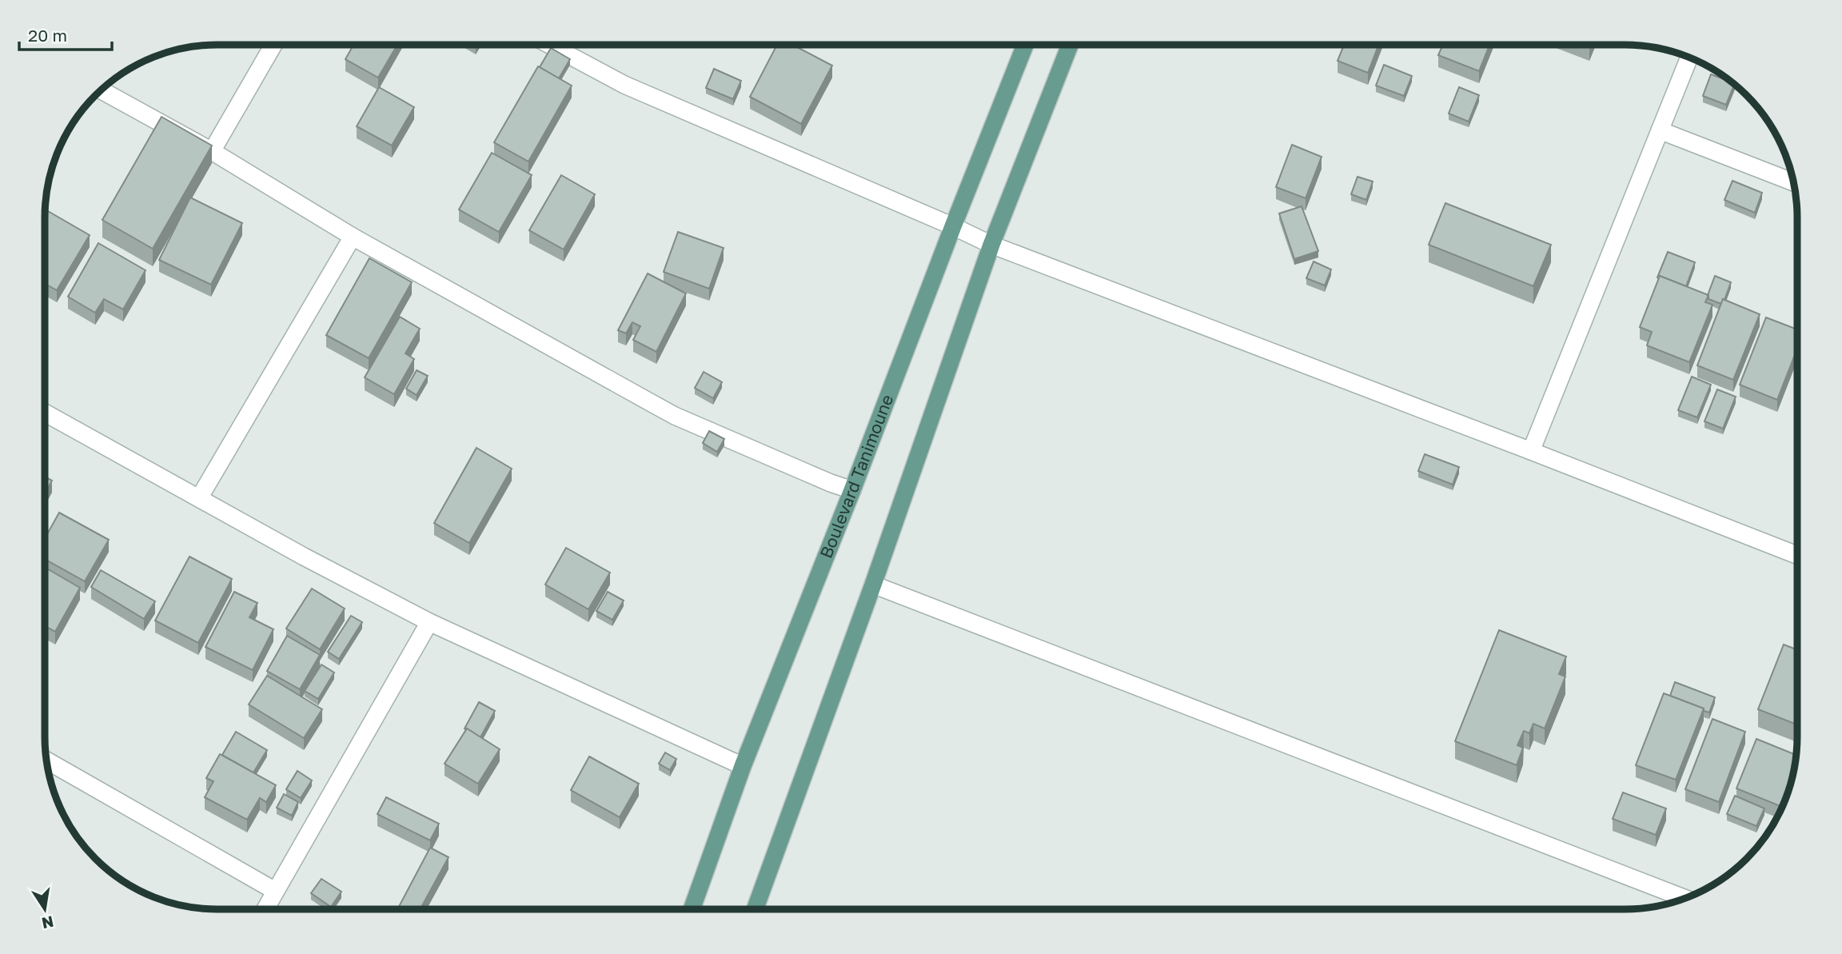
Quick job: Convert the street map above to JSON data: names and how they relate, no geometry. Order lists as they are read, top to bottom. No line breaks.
{"streets":{"main road":["Boulevard Tanimoune"]},"scale_bar":"20 m","north":"bottom"}
